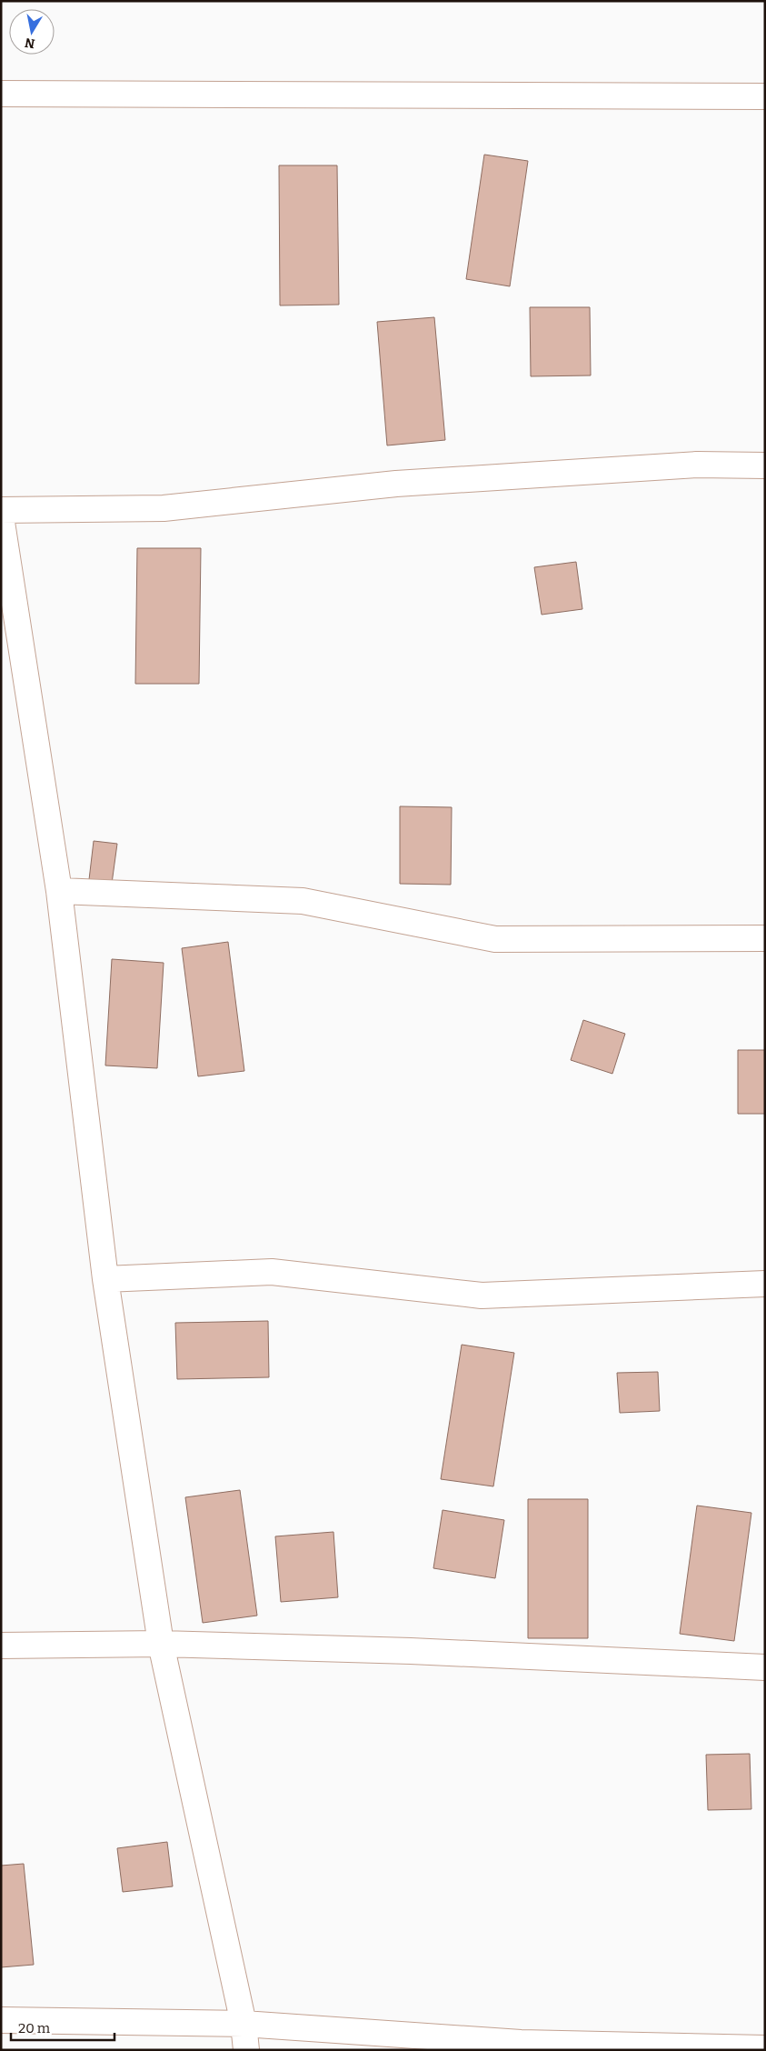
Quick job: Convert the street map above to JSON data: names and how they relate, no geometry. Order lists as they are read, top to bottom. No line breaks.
{"scale_bar":"20 m","north":"bottom"}
